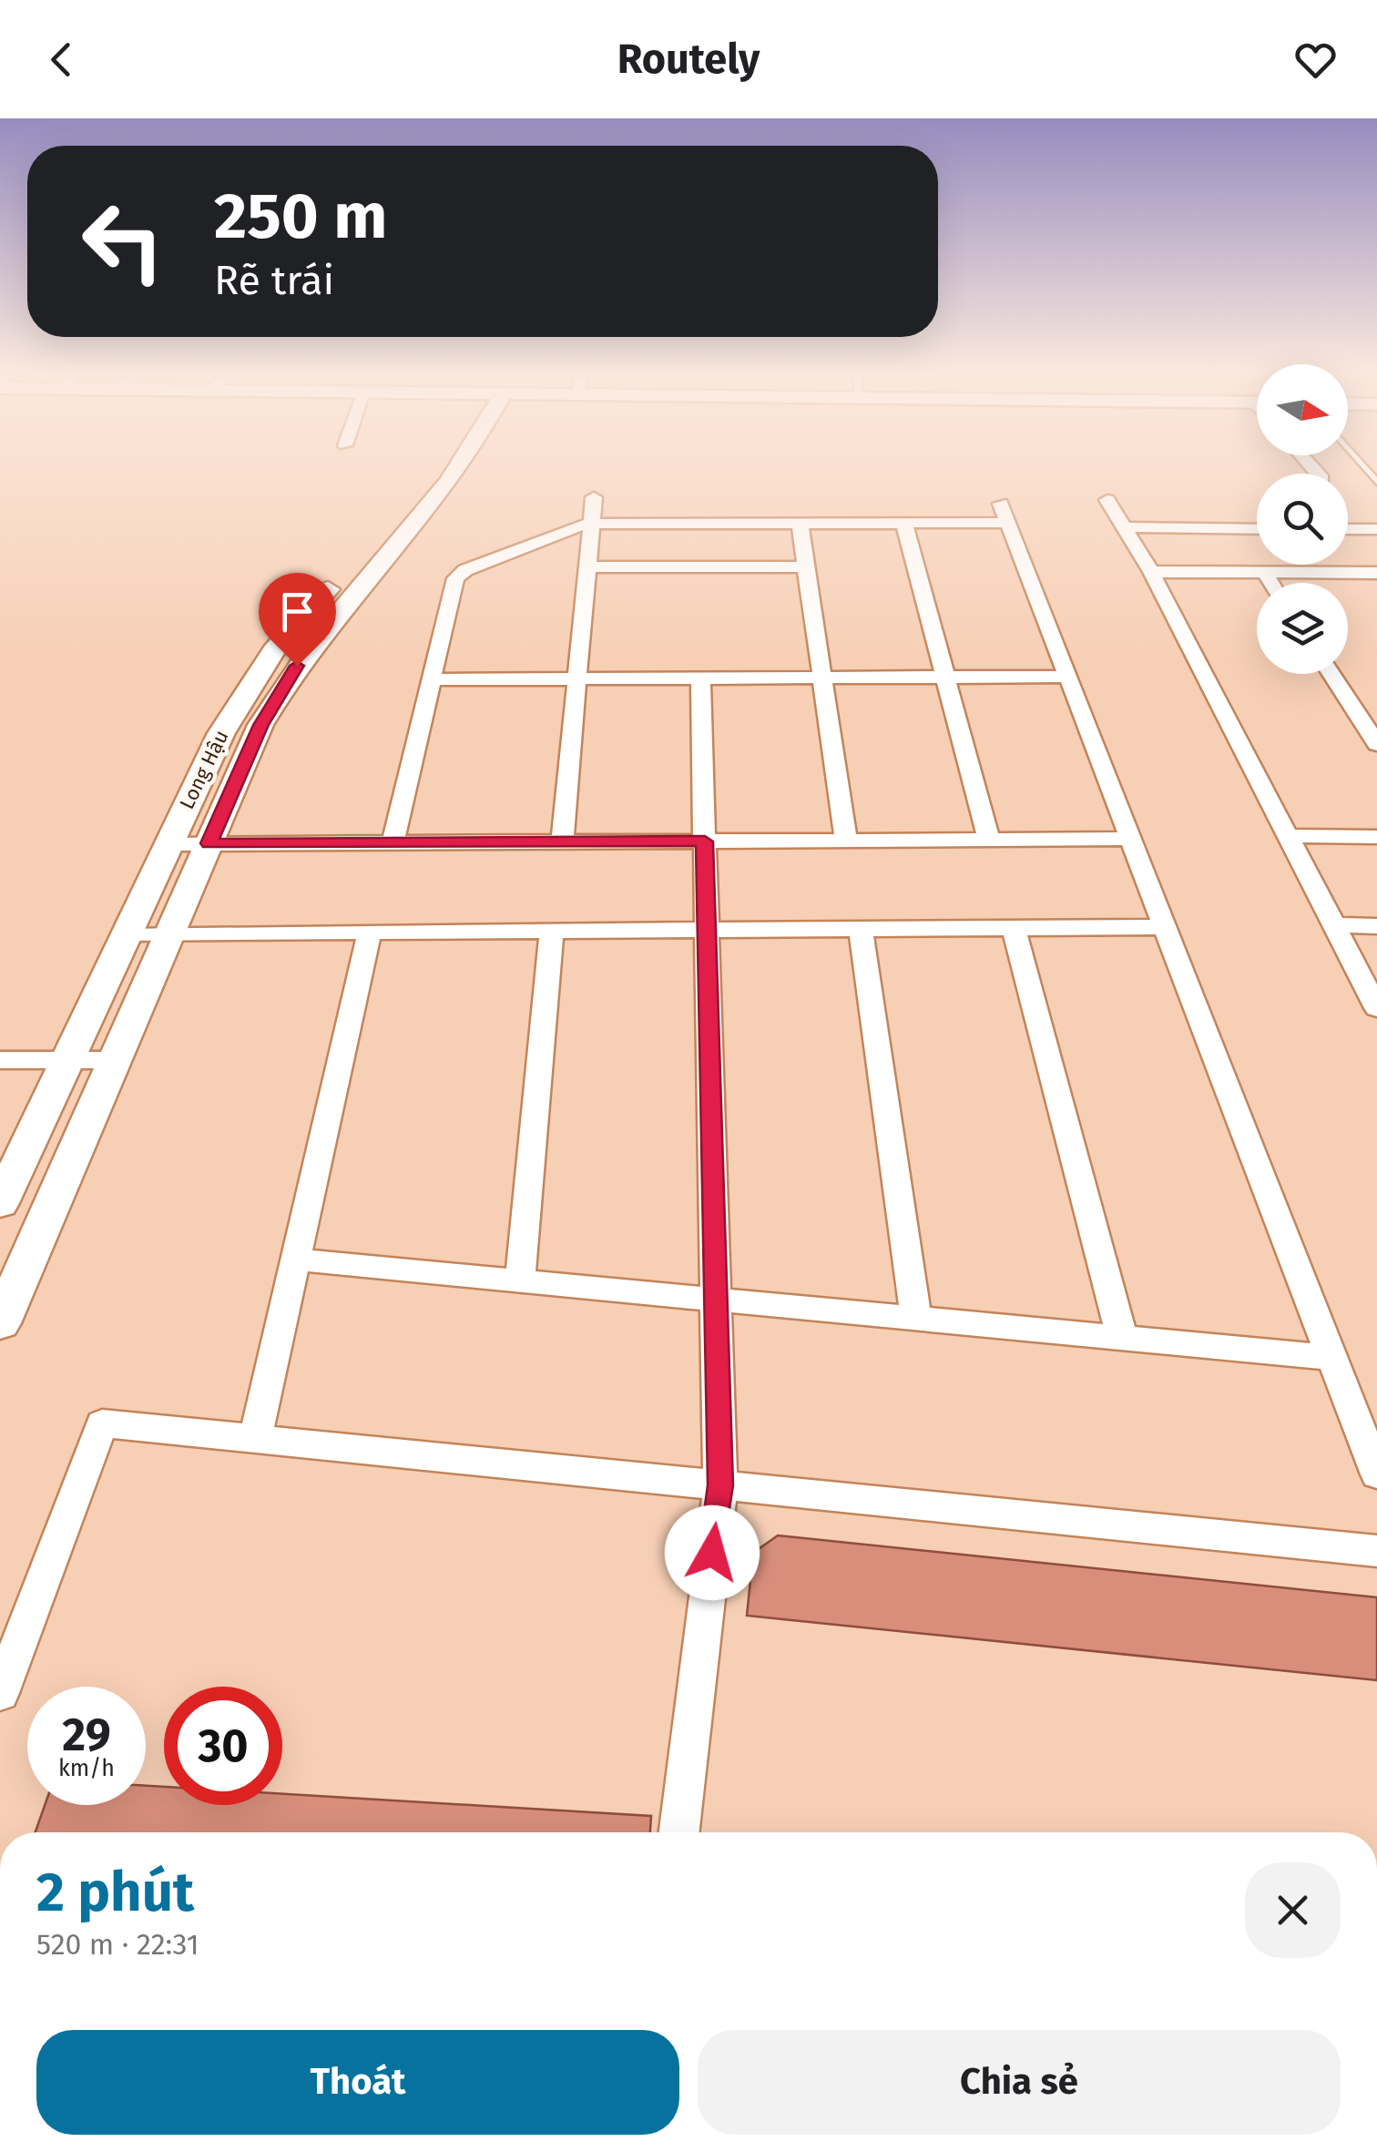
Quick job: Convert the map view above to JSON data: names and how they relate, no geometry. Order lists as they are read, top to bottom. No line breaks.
{"streets":{"main road":["Long Hậu"]},"north":"right","page":{"header":"Routely","turn":["250 m","Rẽ trái"],"speed":"29 km/h","limit":"30","heading":["2 phút","520 m · 22:31"],"buttons":["Thoát","Chia sẻ"]}}
